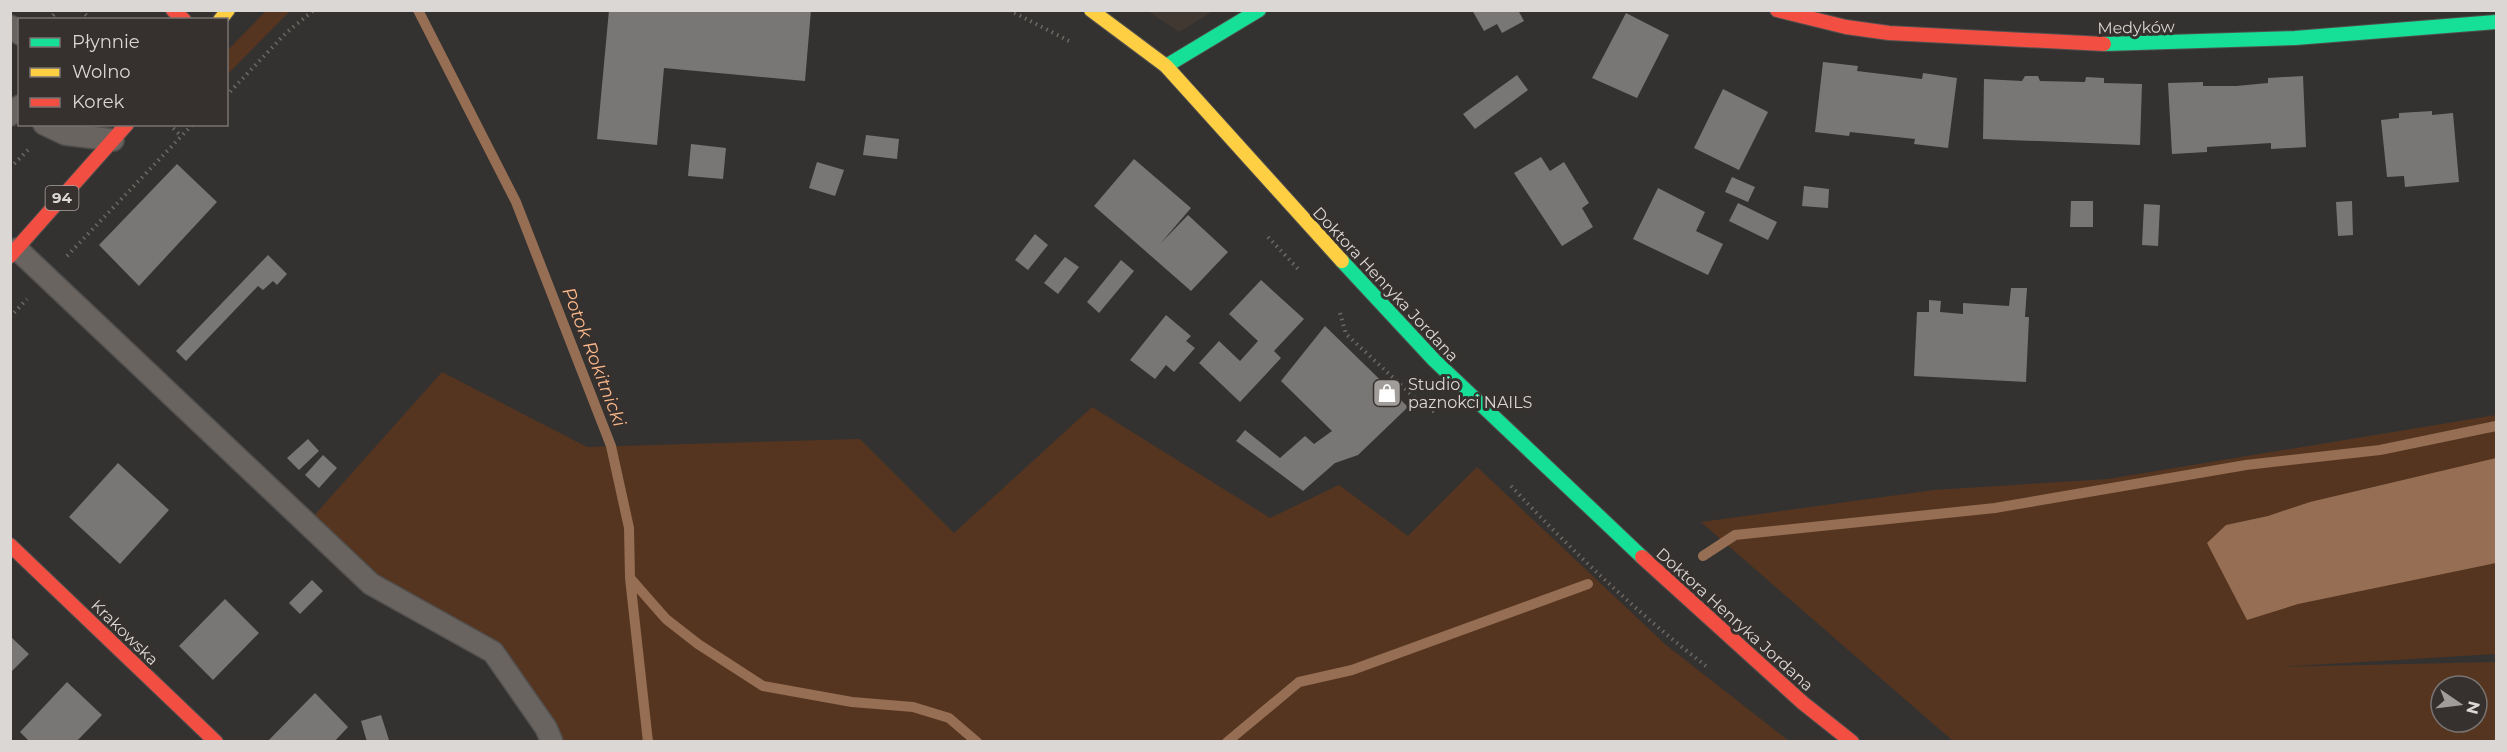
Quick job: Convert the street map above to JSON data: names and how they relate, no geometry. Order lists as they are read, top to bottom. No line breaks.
{"streets":{"street":["Medyków","94","Doktora Henryka Jordana","Krakowska"]},"water":["Potok Rokitnicki"],"places":{"shop":["Studio paznokci NAILS"]},"legend":["Płynnie","Wolno","Korek"],"north":"right"}
